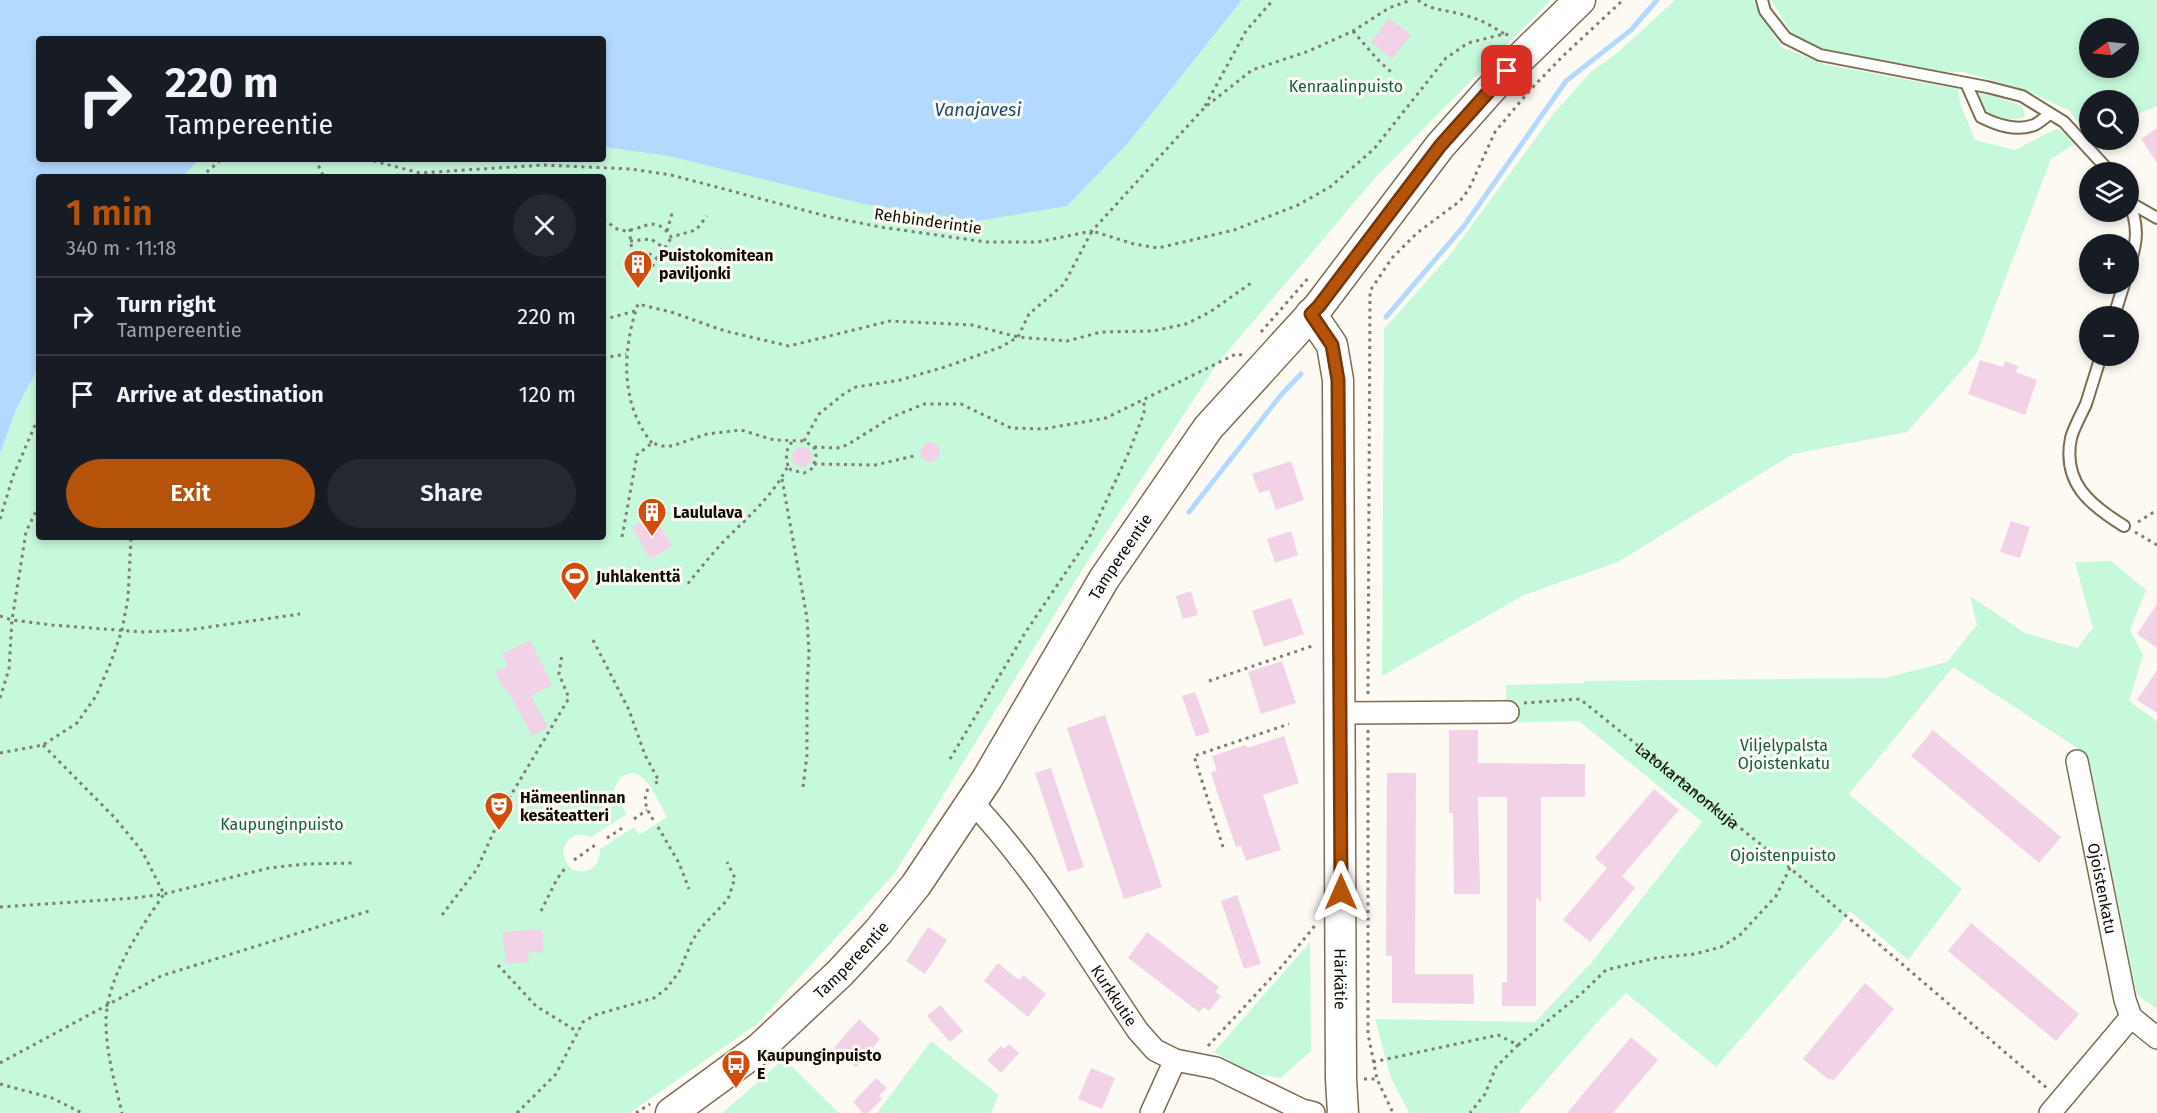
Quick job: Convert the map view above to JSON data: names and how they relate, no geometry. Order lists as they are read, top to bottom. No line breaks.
{"streets":{"main road":["Tampereentie","Härkätie"],"street":["Ojoistenkatu","Kurkkutie"],"path":["Rehbinderintie","Latokartanonkuja"]},"crossings":[["Tampereentie","Härkätie"],["Tampereentie","Kurkkutie"]],"water":["Vanajavesi"],"parks":["Kenraalinpuisto","Viljelypalsta Ojoistenkatu","Kaupunginpuisto","Ojoistenpuisto"],"places":{"building":["Puistokomitean paviljonki","Laululava"],"sports":["Juhlakenttä"],"theatre":["Hämeenlinnan kesäteatteri"],"bus stop":["Kaupunginpuisto E"]},"north":"left","page":{"map_buttons":["+","−"],"turn":["220 m","Tampereentie"],"heading":["1 min","340 m · 11:18"],"list":[{"name":"Turn right","note":"Tampereentie","value":"220 m"},{"name":"Arrive at destination","value":"120 m"}],"buttons":["Exit","Share"]}}
